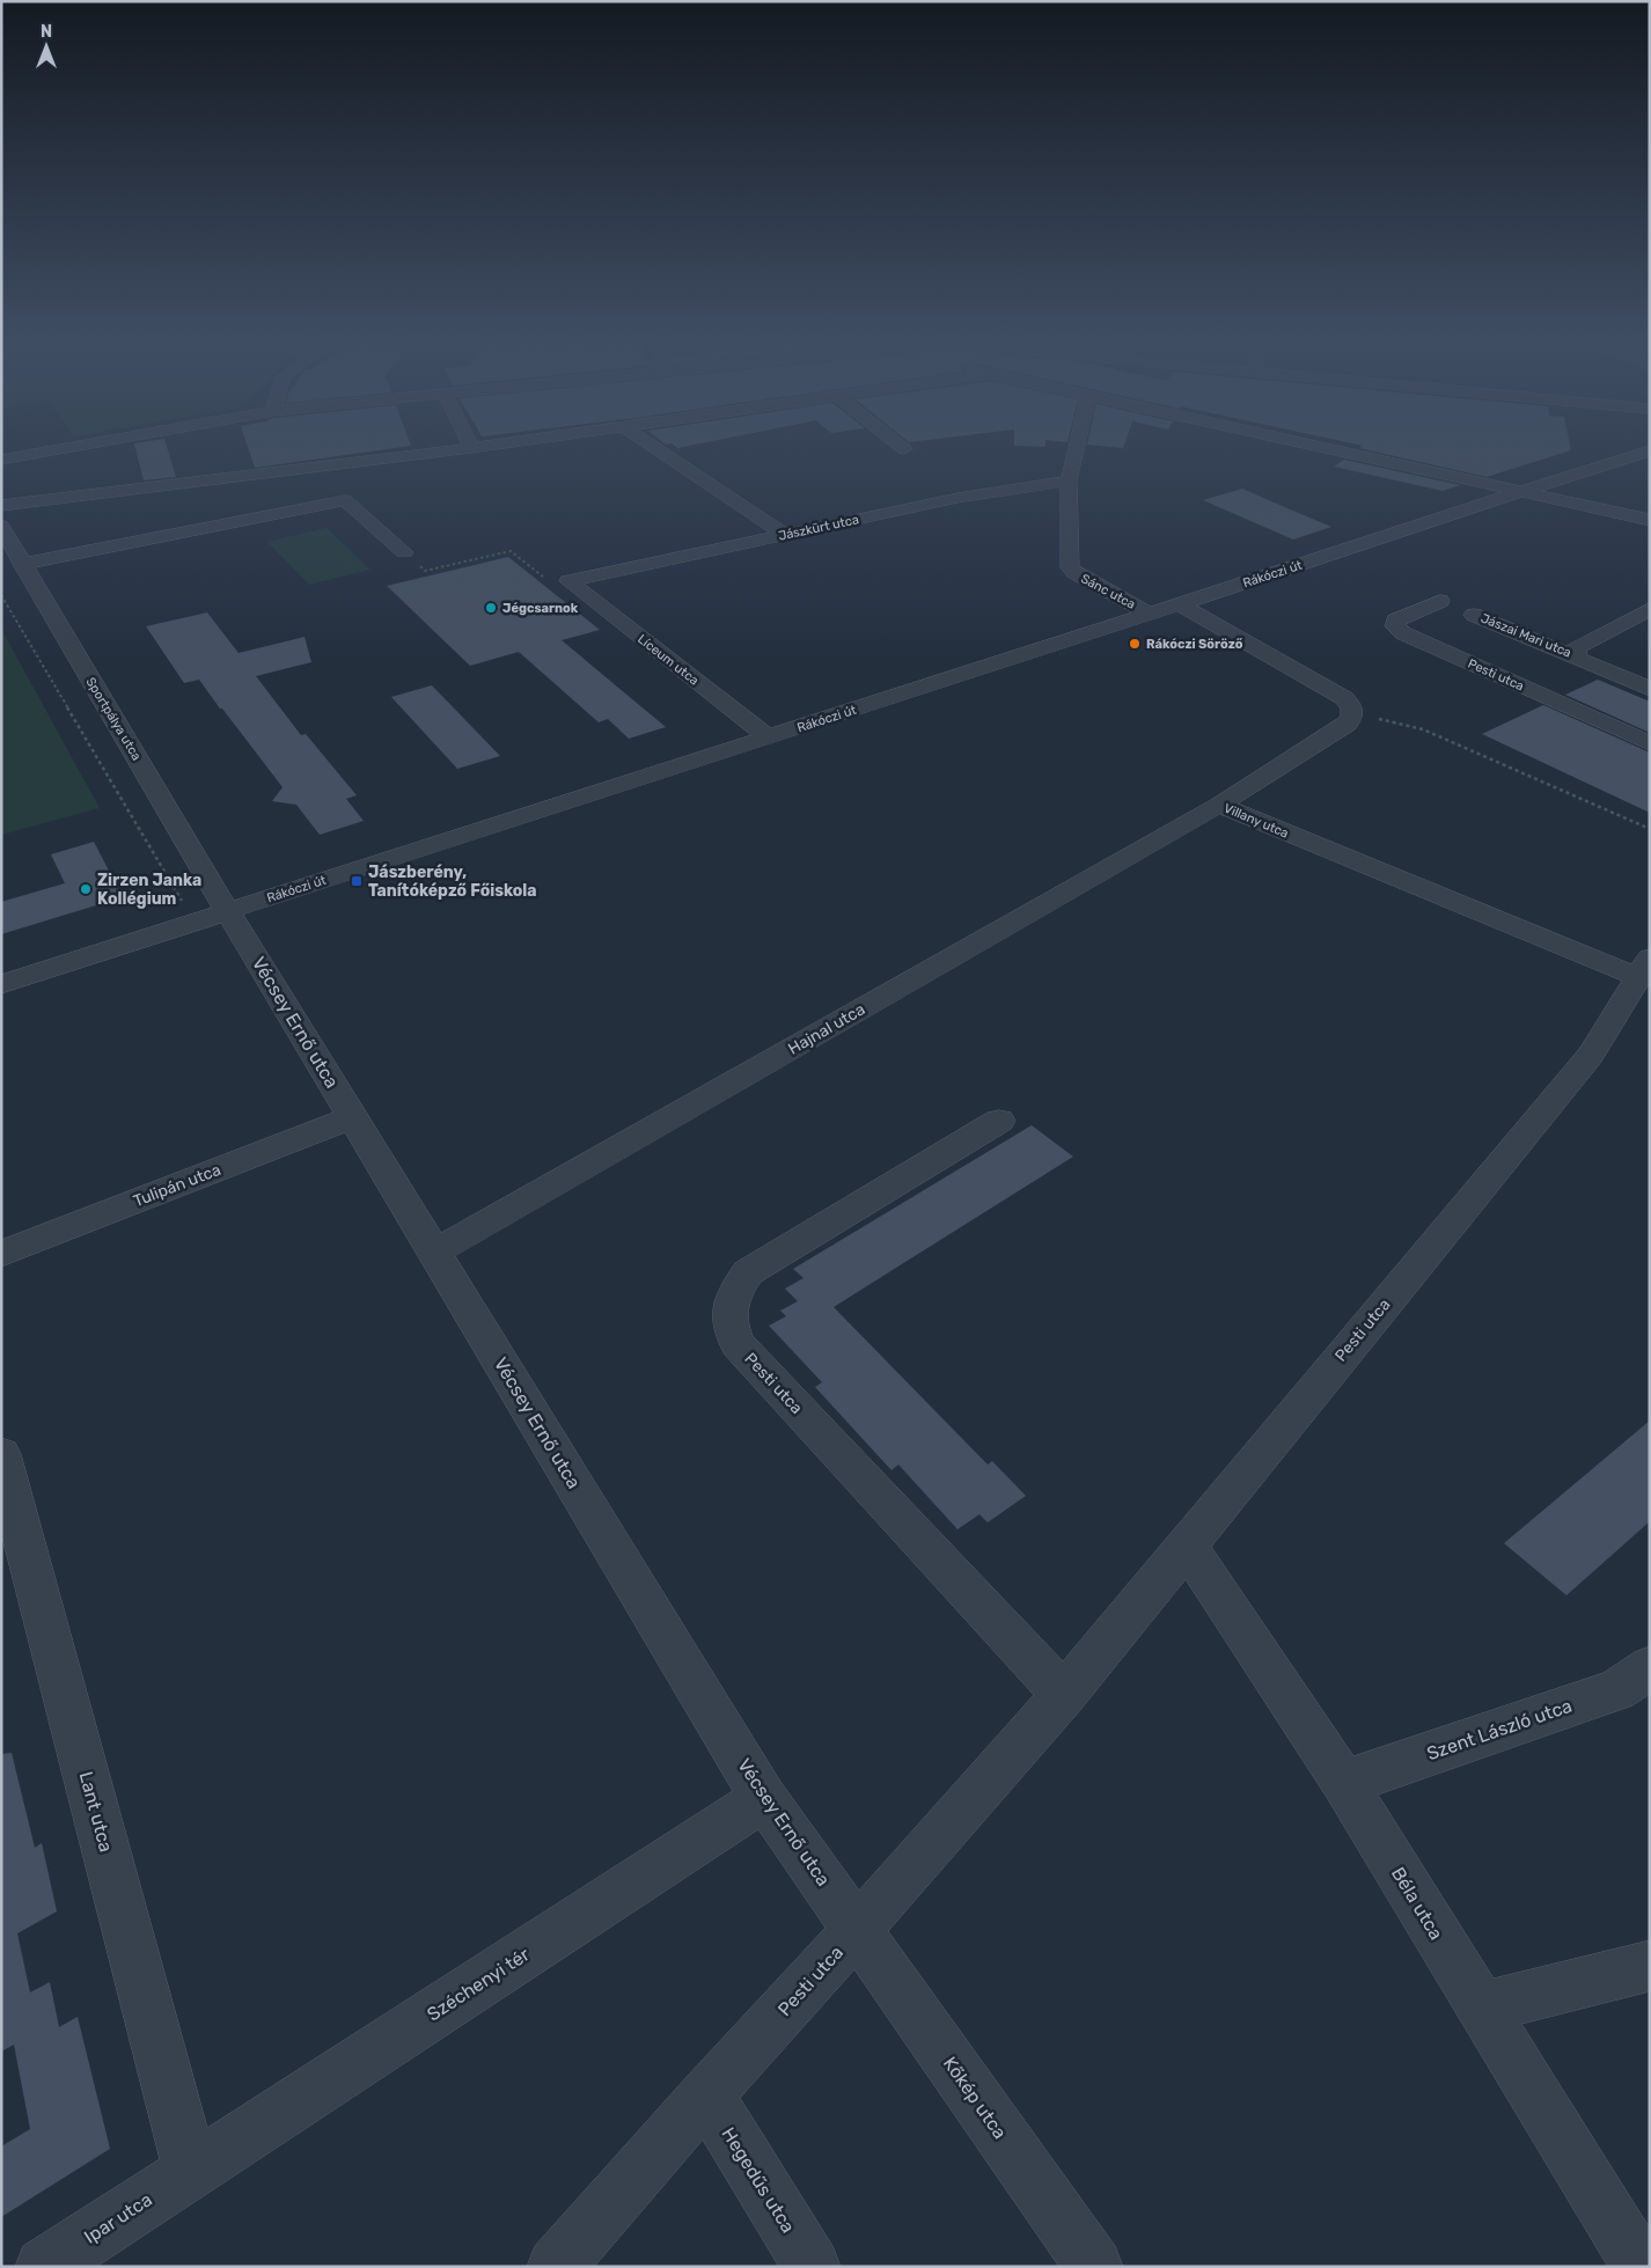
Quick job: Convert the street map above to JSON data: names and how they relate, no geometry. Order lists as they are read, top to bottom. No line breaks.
{"streets":{"street":["Jászkürt utca","Rákóczi út","Sánc utca","Jászai Mari utca","Líceum utca","Pesti utca","Sportpálya utca","Villany utca","Vécsey Ernő utca","Hajnal utca","Tulipán utca","Szent László utca","Lant utca","Béla utca","Széchenyi tér","Kőkép utca","Hegedűs utca","Ipar utca"]},"crossings":[["Jászkürt utca","Sánc utca"],["Jászkürt utca","Líceum utca"],["Rákóczi út","Sánc utca"],["Rákóczi út","Líceum utca"],["Rákóczi út","Sportpálya utca"],["Rákóczi út","Vécsey Ernő utca"],["Pesti utca","Villany utca"],["Pesti utca","Vécsey Ernő utca"],["Pesti utca","Béla utca"],["Pesti utca","Kőkép utca"],["Pesti utca","Hegedűs utca"],["Sportpálya utca","Vécsey Ernő utca"],["Villany utca","Hajnal utca"],["Vécsey Ernő utca","Hajnal utca"],["Vécsey Ernő utca","Tulipán utca"],["Vécsey Ernő utca","Széchenyi tér"],["Vécsey Ernő utca","Kőkép utca"],["Szent László utca","Béla utca"],["Lant utca","Széchenyi tér"],["Lant utca","Ipar utca"],["Széchenyi tér","Ipar utca"]],"places":{"other":["Jégcsarnok","Rákóczi Söröző","Zirzen Janka Kollégium"],"transit":["Jászberény, Tanítóképző Főiskola"]},"north":"top"}
